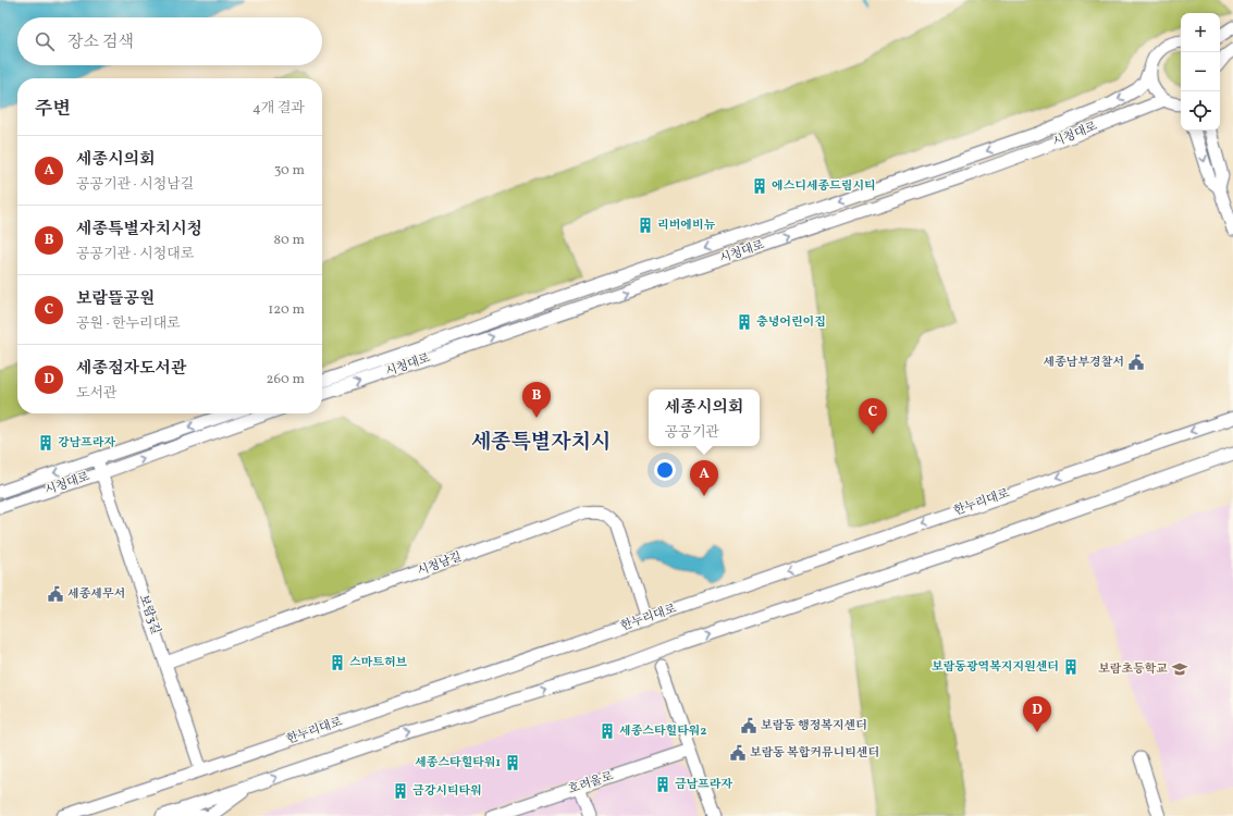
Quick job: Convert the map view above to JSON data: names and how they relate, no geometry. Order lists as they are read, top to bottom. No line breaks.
{"streets":{"street":["시청대로","한누리대로","시청남길","보람3길","호려울로"]},"crossings":[["시청대로","보람3길"],["한누리대로","시청남길"],["한누리대로","보람3길"],["시청남길","보람3길"]],"districts":["세종특별자치시"],"places":{"building":["에스디세종드림시티","리버에비뉴","충녕어린이집","강남프라자","스마트허브","보람동광역복지지원센터","세종스타힐타워2","세종스타힐타워1","금남프라자","금강시티타워"],"public building":["세종남부경찰서","세종세무서","보람동 행정복지센터","보람동 복합커뮤니티센터"],"school or university":["보람초등학교"]},"page":{"map_buttons":["+","−"],"search":"장소 검색","heading":["주변","4개 결과"],"list":[{"mark":"A","name":"세종시의회","note":"공공기관 · 시청남길","value":"30 m"},{"mark":"B","name":"세종특별자치시청","note":"공공기관 · 시청대로","value":"80 m"},{"mark":"C","name":"보람뜰공원","note":"공원 · 한누리대로","value":"120 m"},{"mark":"D","name":"세종점자도서관","note":"도서관","value":"260 m"}],"pins":["B","C","A","D"],"popup":["세종시의회","공공기관"]}}
